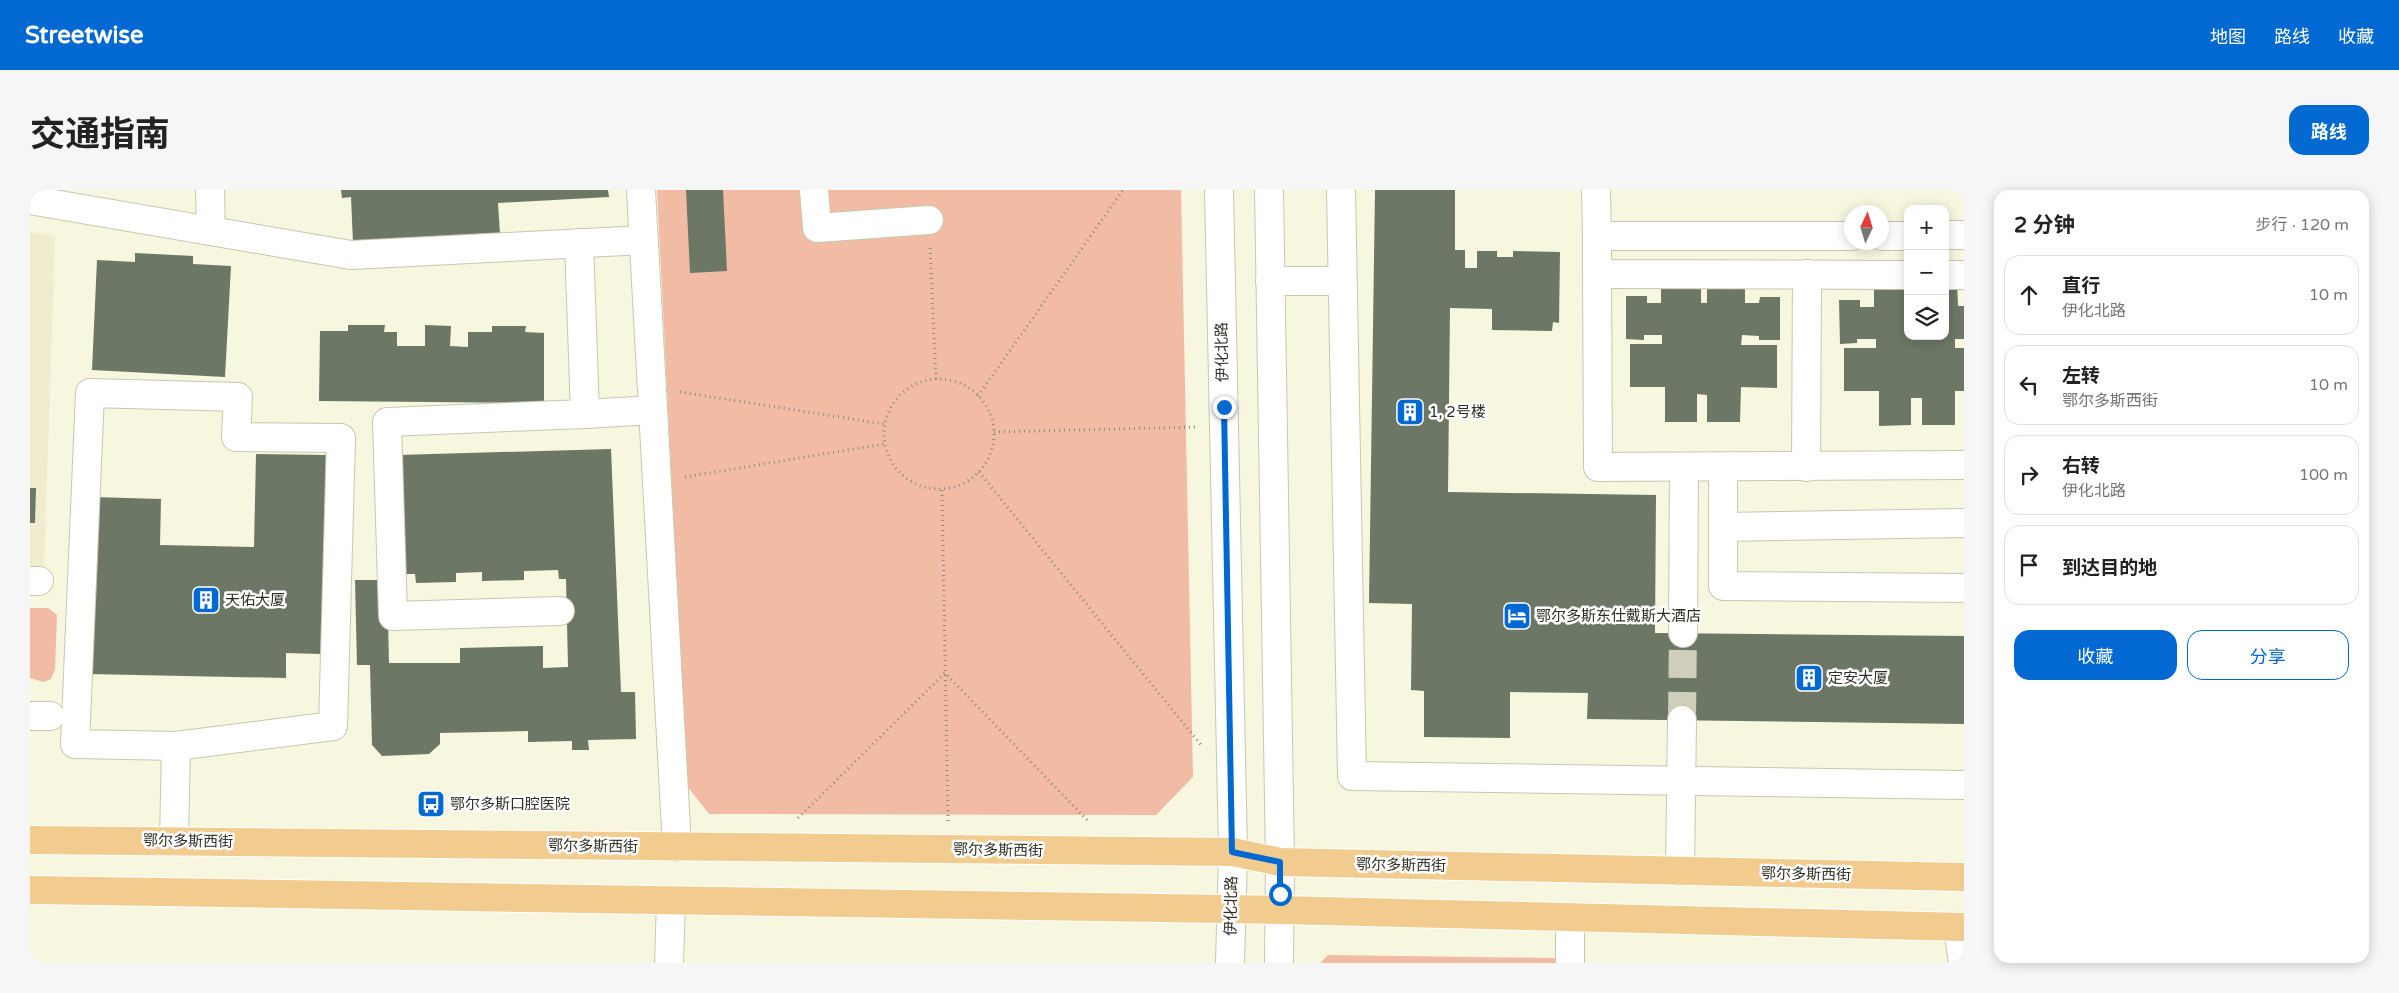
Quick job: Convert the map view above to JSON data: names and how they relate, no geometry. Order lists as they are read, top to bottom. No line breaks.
{"streets":{"main road":["鄂尔多斯西街"],"street":["伊化北路"]},"crossings":[["伊化北路","鄂尔多斯西街"]],"places":{"building":["1, 2号楼","天佑大厦","定安大厦"],"hotel":["鄂尔多斯东仕戴斯大酒店"],"bus stop":["鄂尔多斯口腔医院"]},"north":"top","page":{"header":"Streetwise","nav":["地图","路线","收藏"],"title":"交通指南","buttons":["路线",["收藏","分享"]],"heading":["2 分钟","步行 · 120 m"],"map_buttons":["+","−"],"list":[["直行","伊化北路","10 m"],["左转","鄂尔多斯西街","10 m"],["右转","伊化北路","100 m"],"到达目的地"]}}
